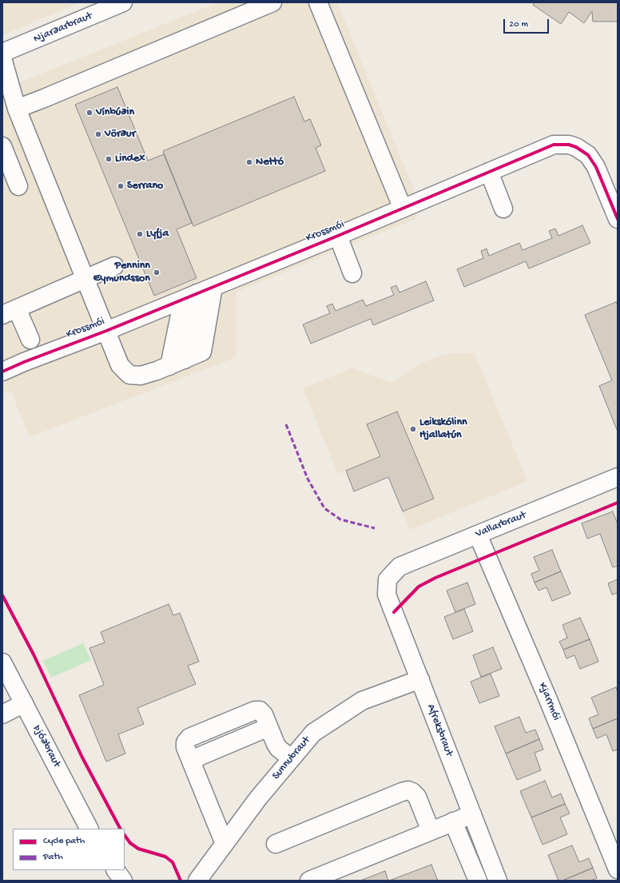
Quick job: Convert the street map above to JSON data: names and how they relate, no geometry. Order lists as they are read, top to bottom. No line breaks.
{"streets":{"street":["Njarðarbraut","Krossmói","Vallarbraut","Kjarrmói","Afreksbraut","Þjóðbraut","Sunnubraut"]},"crossings":[["Vallarbraut","Kjarrmói"],["Vallarbraut","Afreksbraut"],["Afreksbraut","Sunnubraut"]],"places":["Vínbúðin","Vörður","Lindex","Nettó","Serrano","Lyfja","Penninn Eymundsson","Leikskólinn Hjallatún"],"legend":["Cycle path","Path"],"scale_bar":"20 m"}
